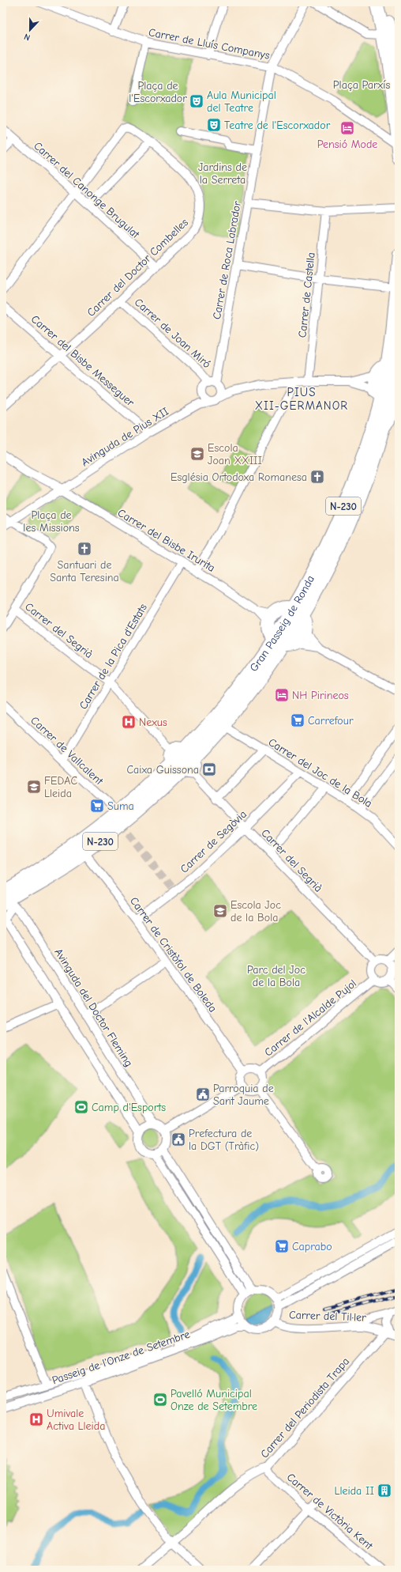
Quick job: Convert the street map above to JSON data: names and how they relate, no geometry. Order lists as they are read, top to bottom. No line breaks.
{"streets":{"main road":["N-230","Gran Passeig de Ronda"],"street":["Carrer de Lluís Companys","Carrer del Canonge Brugulat","Carrer de Roca Labrador","Carrer del Doctor Combelles","Carrer de Castella","Carrer de Joan Miró","Carrer del Bisbe Messeguer","Avinguda de Pius XII","Carrer del Bisbe Irurita","Carrer del Segrià","Carrer de la Pica d'Estats","Carrer de Vallcalent","Carrer del Joc de la Bola","Carrer de Segòvia","Carrer de Cristòfol de Boleda","Avinguda del Doctor Fleming","Carrer de l'Alcalde Pujol","Carrer del Til·ler","Passeig de l'Onze de Setembre","Carrer del Periodista Trapa","Carrer de Victòria Kent"]},"crossings":[["Carrer de Lluís Companys","Carrer de Roca Labrador"],["Carrer del Canonge Brugulat","Carrer del Doctor Combelles"],["Carrer de Roca Labrador","Carrer de Joan Miró"],["Carrer de Roca Labrador","Avinguda de Pius XII"],["Carrer del Doctor Combelles","Carrer de Joan Miró"],["Carrer del Doctor Combelles","Carrer del Bisbe Messeguer"],["Carrer de Castella","Avinguda de Pius XII"],["Carrer de Joan Miró","Avinguda de Pius XII"],["Carrer del Bisbe Messeguer","Avinguda de Pius XII"],["Avinguda de Pius XII","Carrer del Bisbe Irurita"],["Avinguda de Pius XII","Gran Passeig de Ronda"],["Carrer del Bisbe Irurita","Carrer de la Pica d'Estats"],["Gran Passeig de Ronda","Carrer de Vallcalent"],["Gran Passeig de Ronda","Carrer del Joc de la Bola"],["Gran Passeig de Ronda","Carrer de Cristòfol de Boleda"],["Gran Passeig de Ronda","Avinguda del Doctor Fleming"],["Carrer del Segrià","Carrer de la Pica d'Estats"],["Carrer del Segrià","Carrer de Segòvia"],["Carrer del Segrià","Carrer de l'Alcalde Pujol"],["Carrer de la Pica d'Estats","Carrer de Vallcalent"],["Carrer del Joc de la Bola","Carrer de Segòvia"],["Carrer de Segòvia","Carrer de Cristòfol de Boleda"],["Carrer de Cristòfol de Boleda","Carrer de l'Alcalde Pujol"],["Carrer del Til·ler","Passeig de l'Onze de Setembre"],["Carrer del Til·ler","Carrer del Periodista Trapa"],["Carrer del Periodista Trapa","Carrer de Victòria Kent"]],"districts":["PIUS XII-GERMANOR"],"parks":["Plaça Parxís","Plaça de l'Escorxador","Jardins de la Serreta","Plaça de les Missions","Parc del Joc de la Bola"],"places":{"theatre":["Aula Municipal del Teatre","Teatre de l'Escorxador"],"hotel":["Pensió Mode","NH Pirineos"],"school or university":["Escola Joan XXIII","FEDAC Lleida","Escola Joc de la Bola"],"church":["Església Ortodoxa Romanesa","Santuari de Santa Teresina"],"supermarket":["Carrefour","Suma","Caprabo"],"hospital":["Nexus","Umivale Activa Lleida"],"bank":["Caixa Guissona"],"public building":["Parroquia de Sant Jaume","Prefectura de la DGT (Tràfic)"],"sports":["Camp d'Esports","Pavelló Municipal Onze de Setembre"],"building":["Lleida II"]},"north":"bottom"}
